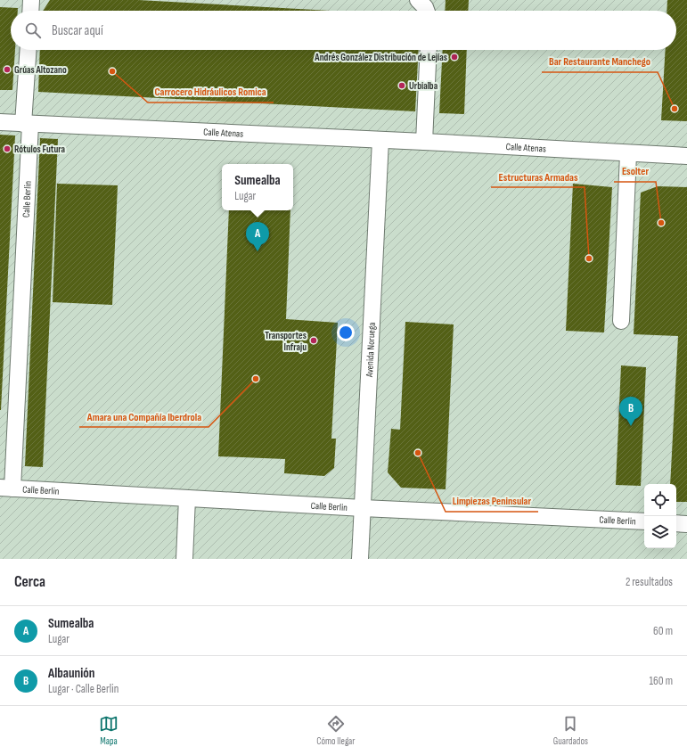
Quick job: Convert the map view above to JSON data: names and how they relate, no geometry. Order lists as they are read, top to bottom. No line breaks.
{"streets":{"street":["Calle Atenas","Calle Berlin","Avenida Noruega"]},"crossings":[["Calle Atenas","Calle Berlin"],["Calle Atenas","Avenida Noruega"],["Calle Berlin","Avenida Noruega"]],"places":["Andrés González Distribución de Lejías","Grúas Altozano","Carrocero Hidráulicos Romica","Urbialba","Bar Restaurante Manchego","Rótulos Futura","Esolter","Estructuras Armadas","Transportes Infraju","Amara una Compañía Iberdrola","Limpiezas Peninsular"],"page":{"search":"Buscar aquí","popup":["Sumealba","Lugar"],"pins":["A","B"],"heading":["Cerca","2 resultados"],"list":[{"mark":"A","name":"Sumealba","note":"Lugar","value":"60 m"},{"mark":"B","name":"Albaunión","note":"Lugar · Calle Berlin","value":"160 m"}],"nav":["Mapa","Cómo llegar","Guardados"]}}
